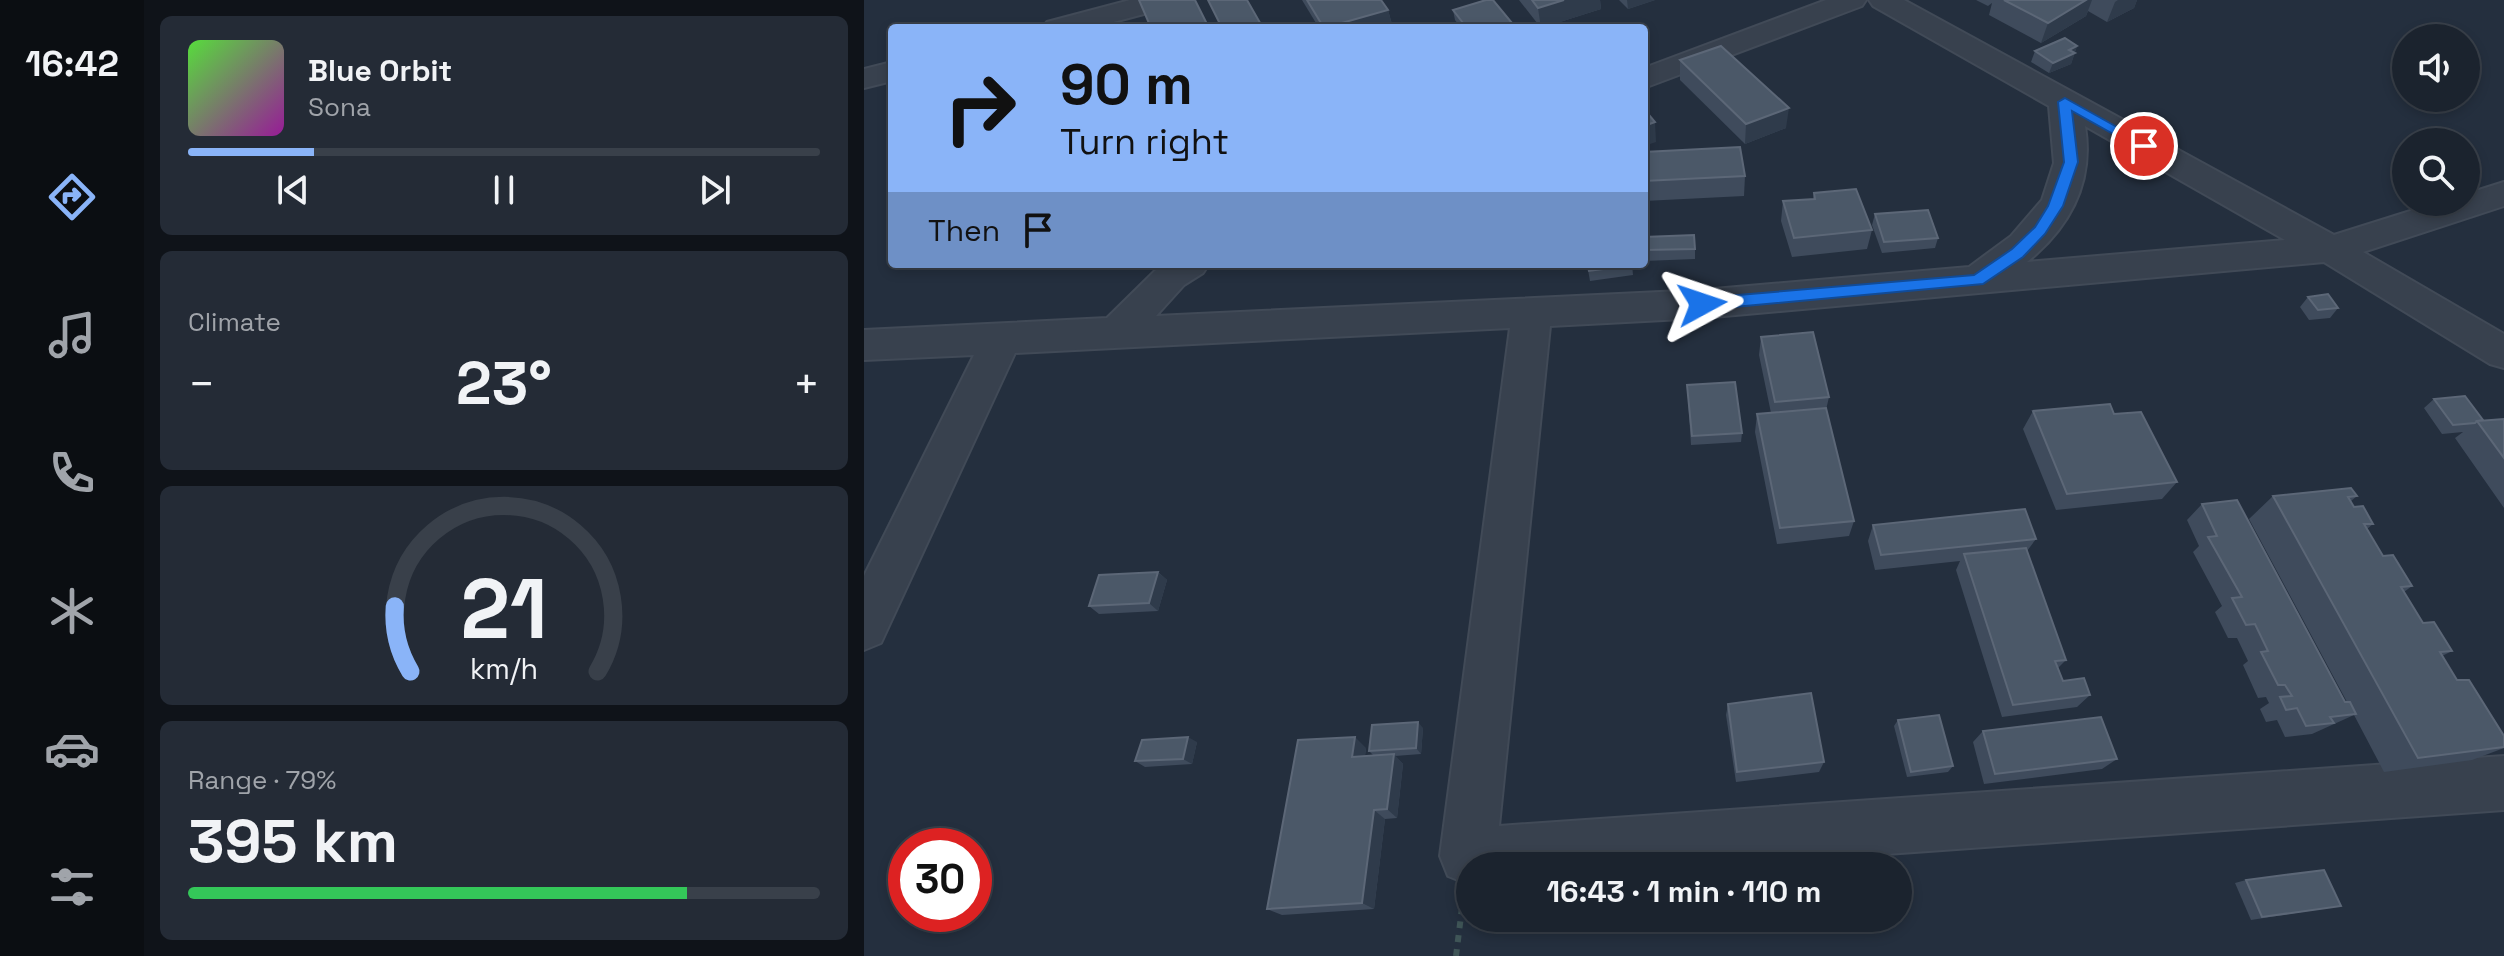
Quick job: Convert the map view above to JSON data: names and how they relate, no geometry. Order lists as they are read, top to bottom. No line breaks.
{"page":{"tabs":"16:42","turn":["90 m","Turn right"],"song":["Blue Orbit","Sona"],"then":"Then","tile":["Climate",["Range · 79%","395 km"]],"heat":["−","23°","+"],"limit":"30","trip":"16:43 · 1 min · 110 m","gauge":["21","km/h"]}}
